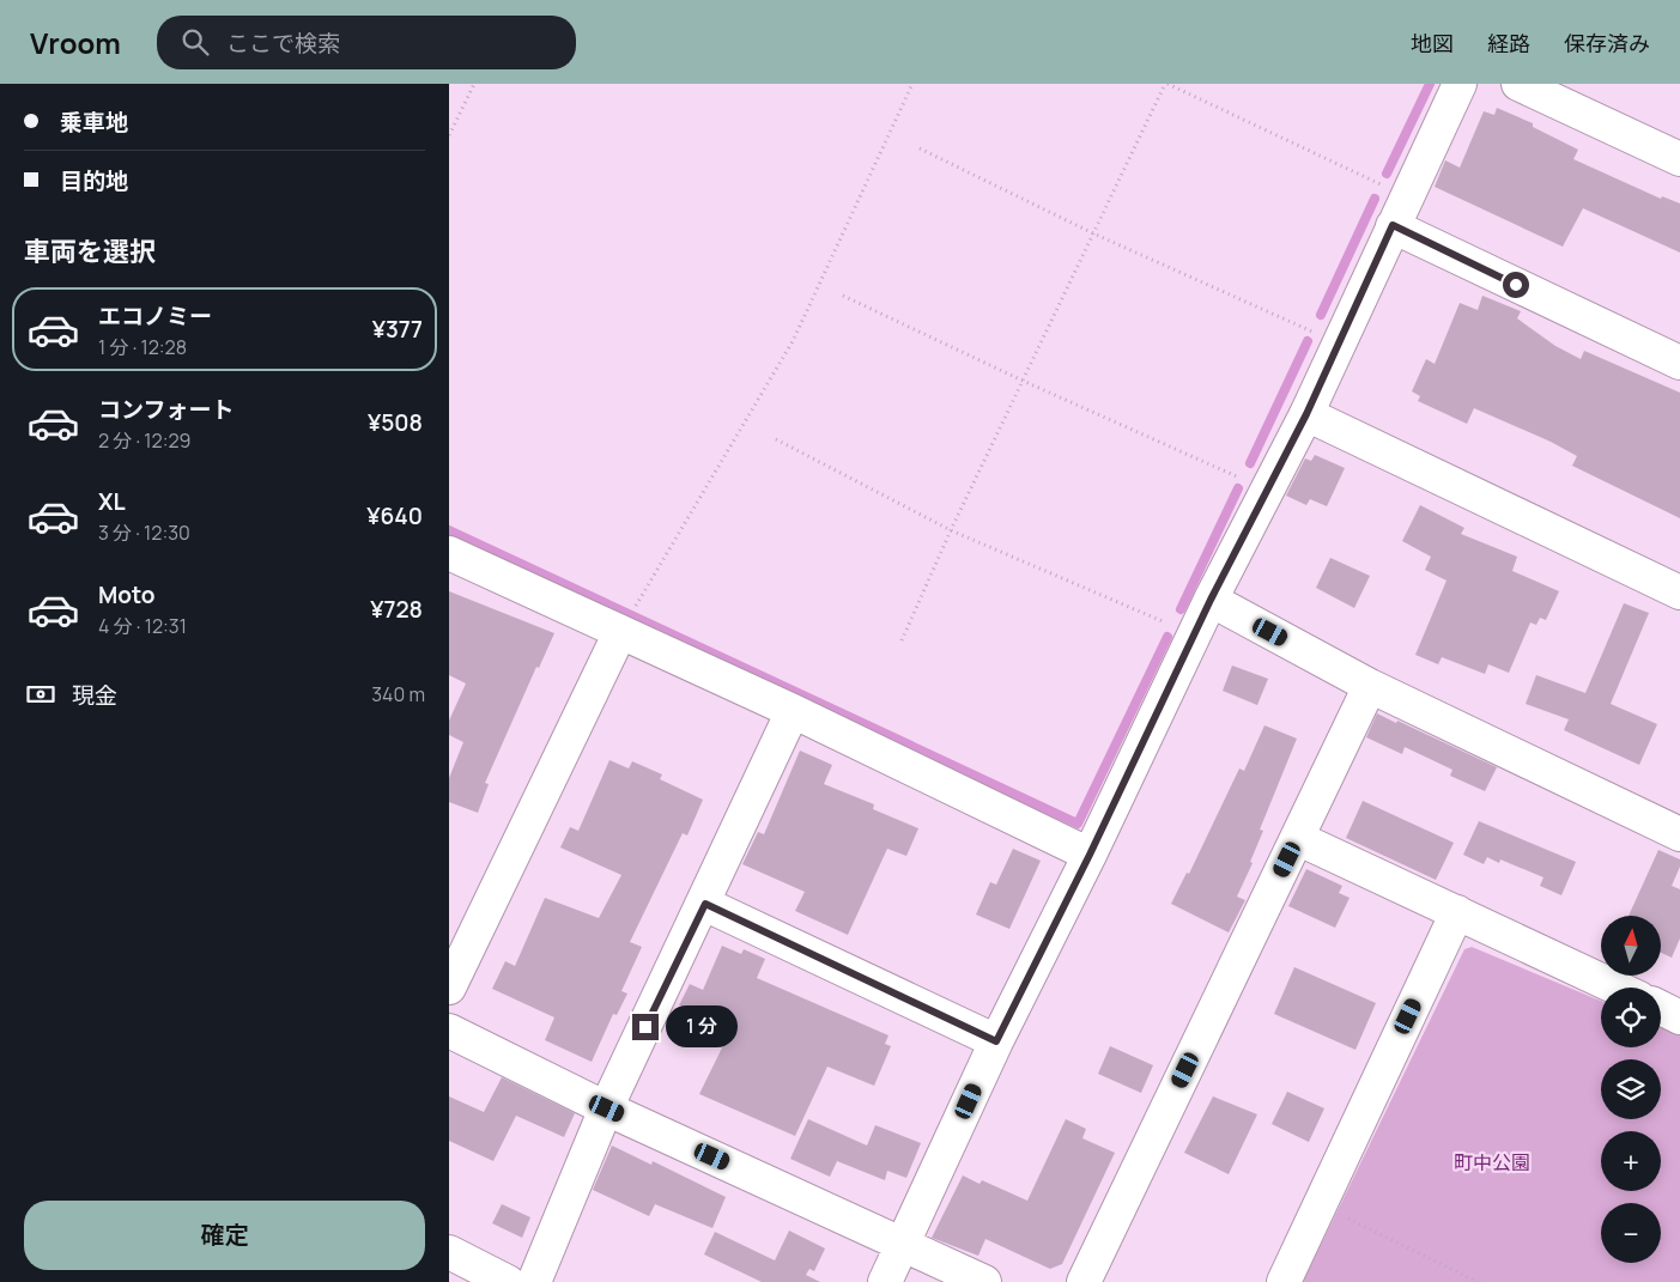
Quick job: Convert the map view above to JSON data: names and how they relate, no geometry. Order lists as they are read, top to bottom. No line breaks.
{"parks":["町中公園"],"north":"top","page":{"header":"Vroom","search":"ここで検索","nav":["地図","経路","保存済み"],"banner":["乗車地","目的地"],"heading":"車両を選択","list":[{"name":"エコノミー","note":"1 分 · 12:28","value":"¥377"},{"name":"コンフォート","note":"2 分 · 12:29","value":"¥508"},{"name":"XL","note":"3 分 · 12:30","value":"¥640"},{"name":"Moto","note":"4 分 · 12:31","value":"¥728"}],"pay":["現金","340 m"],"map_buttons":["+","−"],"bubble":"1 分","buttons":"確定"}}
